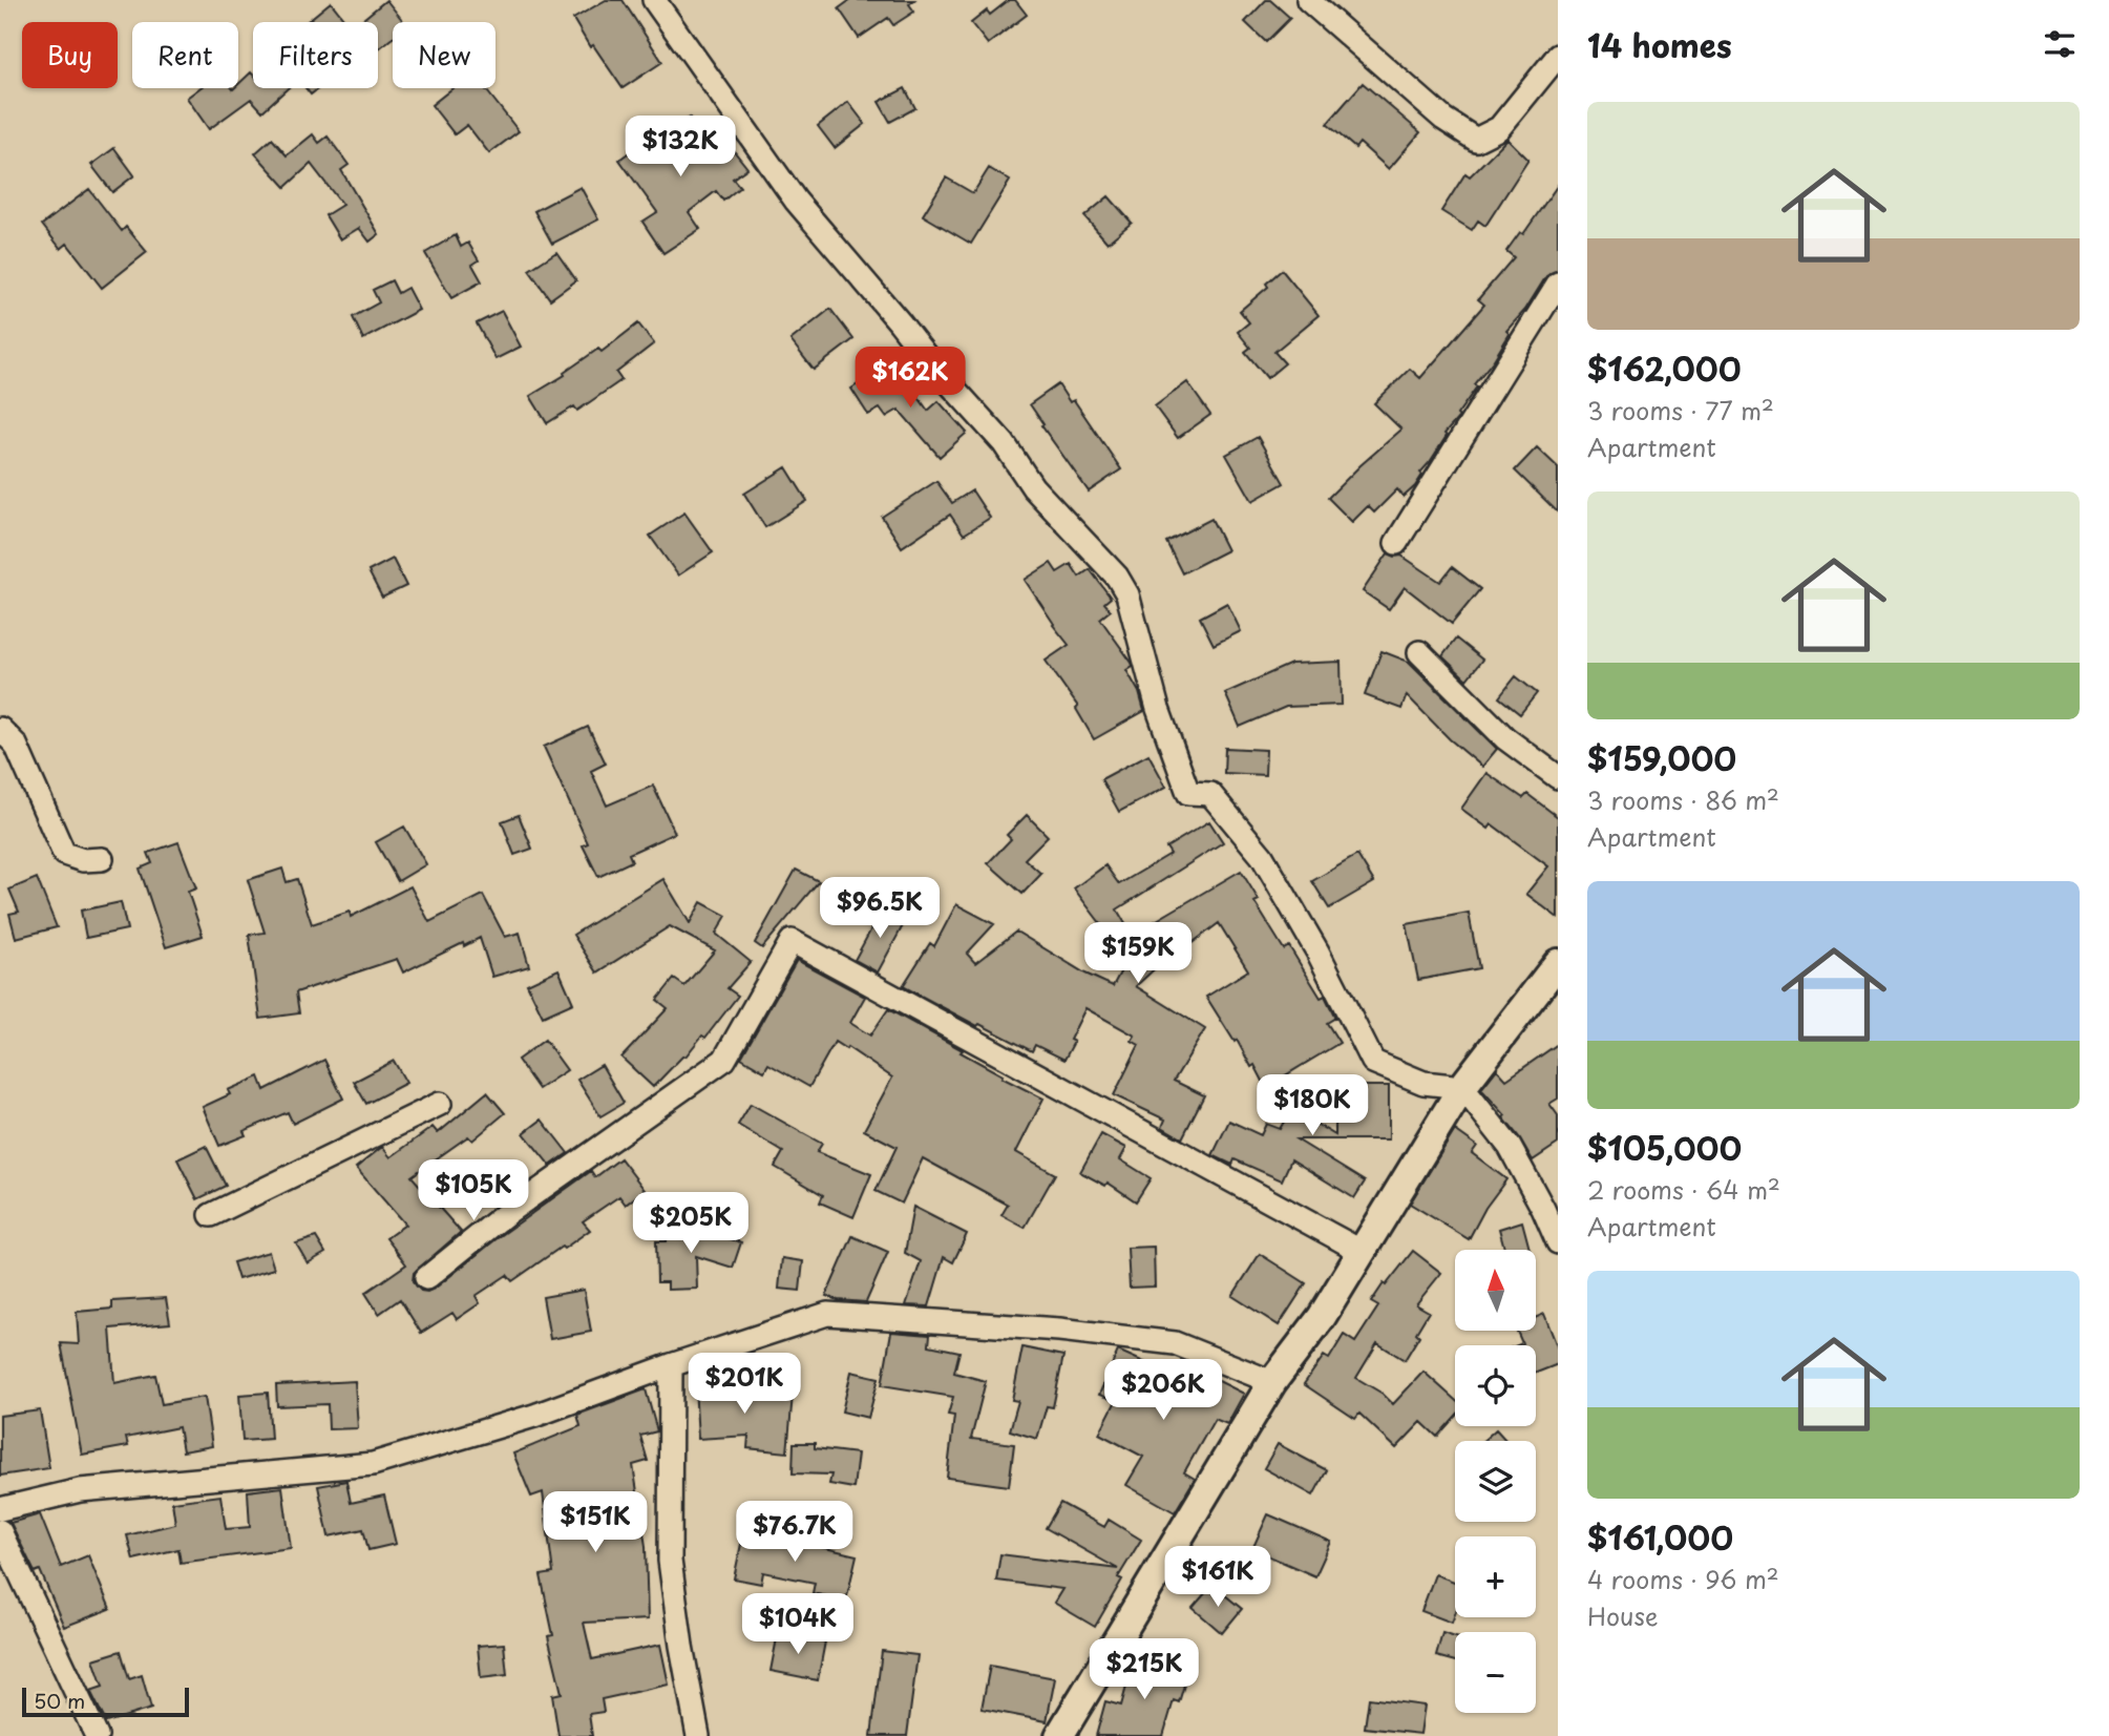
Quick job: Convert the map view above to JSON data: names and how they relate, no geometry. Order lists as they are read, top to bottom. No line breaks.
{"scale_bar":"50 m","north":"top","page":{"heading":"14 homes","chip":["Buy","Rent","Filters","New"],"list":[{"name":"$162,000","note":"3 rooms · 77 m² · Apartment"},{"name":"$159,000","note":"3 rooms · 86 m² · Apartment"},{"name":"$105,000","note":"2 rooms · 64 m² · Apartment"},{"name":"$161,000","note":"4 rooms · 96 m² · House"}],"price":["$132K","$162K","$96.5K","$159K","$180K","$105K","$205K","$201K","$206K","$151K","$76.7K","$161K","$104K","$215K"],"map_buttons":["+","−"],"scale":"50 m"}}
